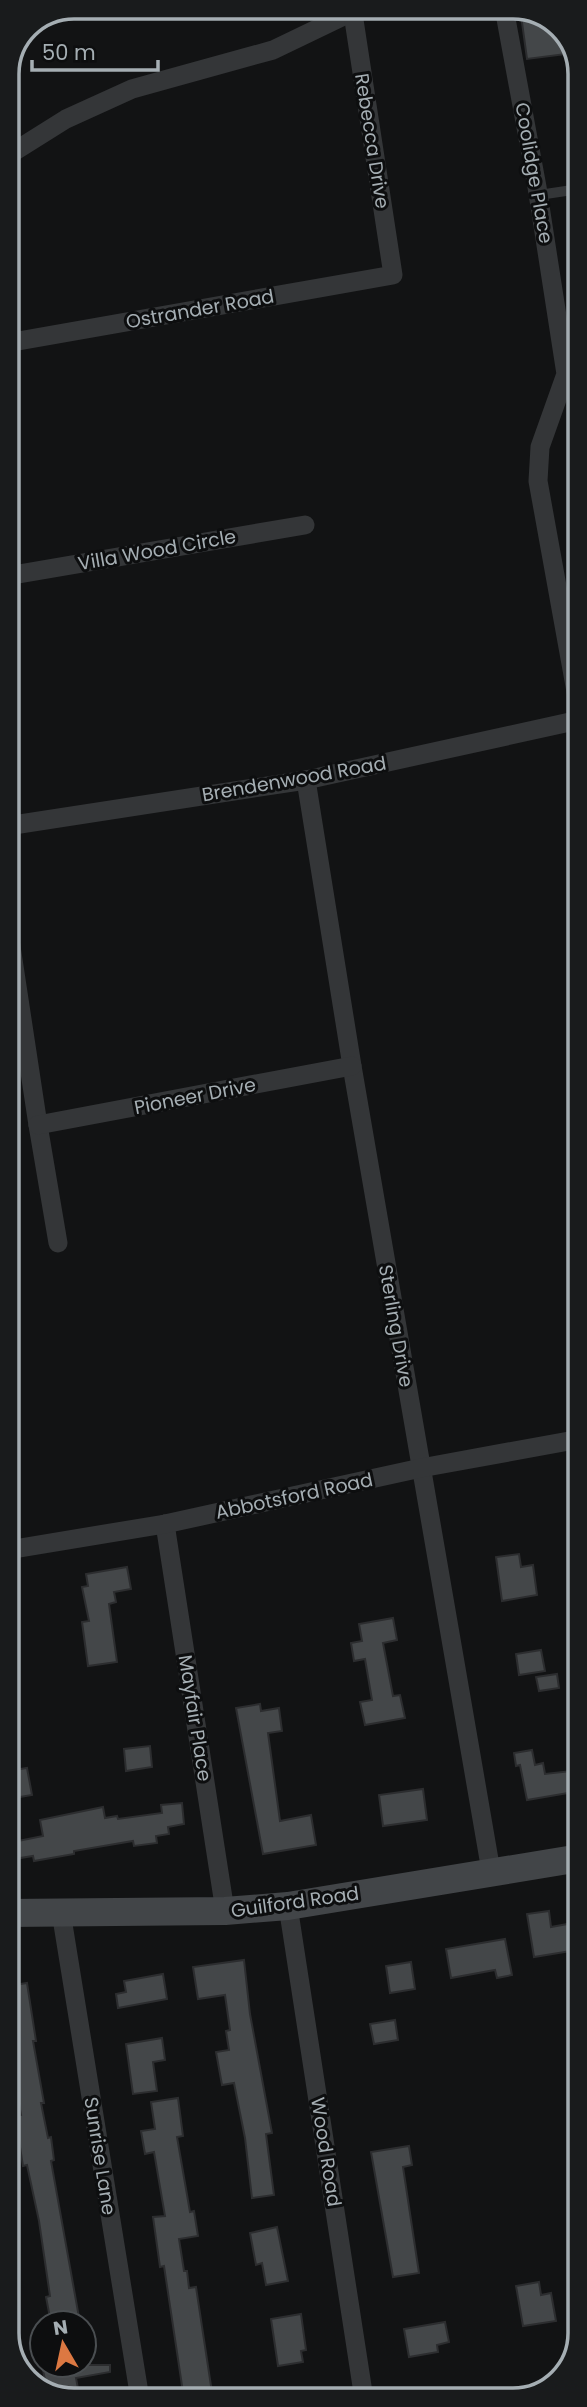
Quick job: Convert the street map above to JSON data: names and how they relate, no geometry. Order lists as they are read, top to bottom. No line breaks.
{"streets":{"street":["Rebecca Drive","Coolidge Place","Ostrander Road","Villa Wood Circle","Brendenwood Road","Pioneer Drive","Sterling Drive","Abbotsford Road","Mayfair Place","Guilford Road","Wood Road","Sunrise Lane"]},"crossings":[["Rebecca Drive","Ostrander Road"],["Brendenwood Road","Sterling Drive"],["Pioneer Drive","Sterling Drive"],["Sterling Drive","Abbotsford Road"],["Sterling Drive","Guilford Road"],["Abbotsford Road","Mayfair Place"],["Mayfair Place","Guilford Road"],["Guilford Road","Wood Road"],["Guilford Road","Sunrise Lane"]],"scale_bar":"50 m","north":"top"}
